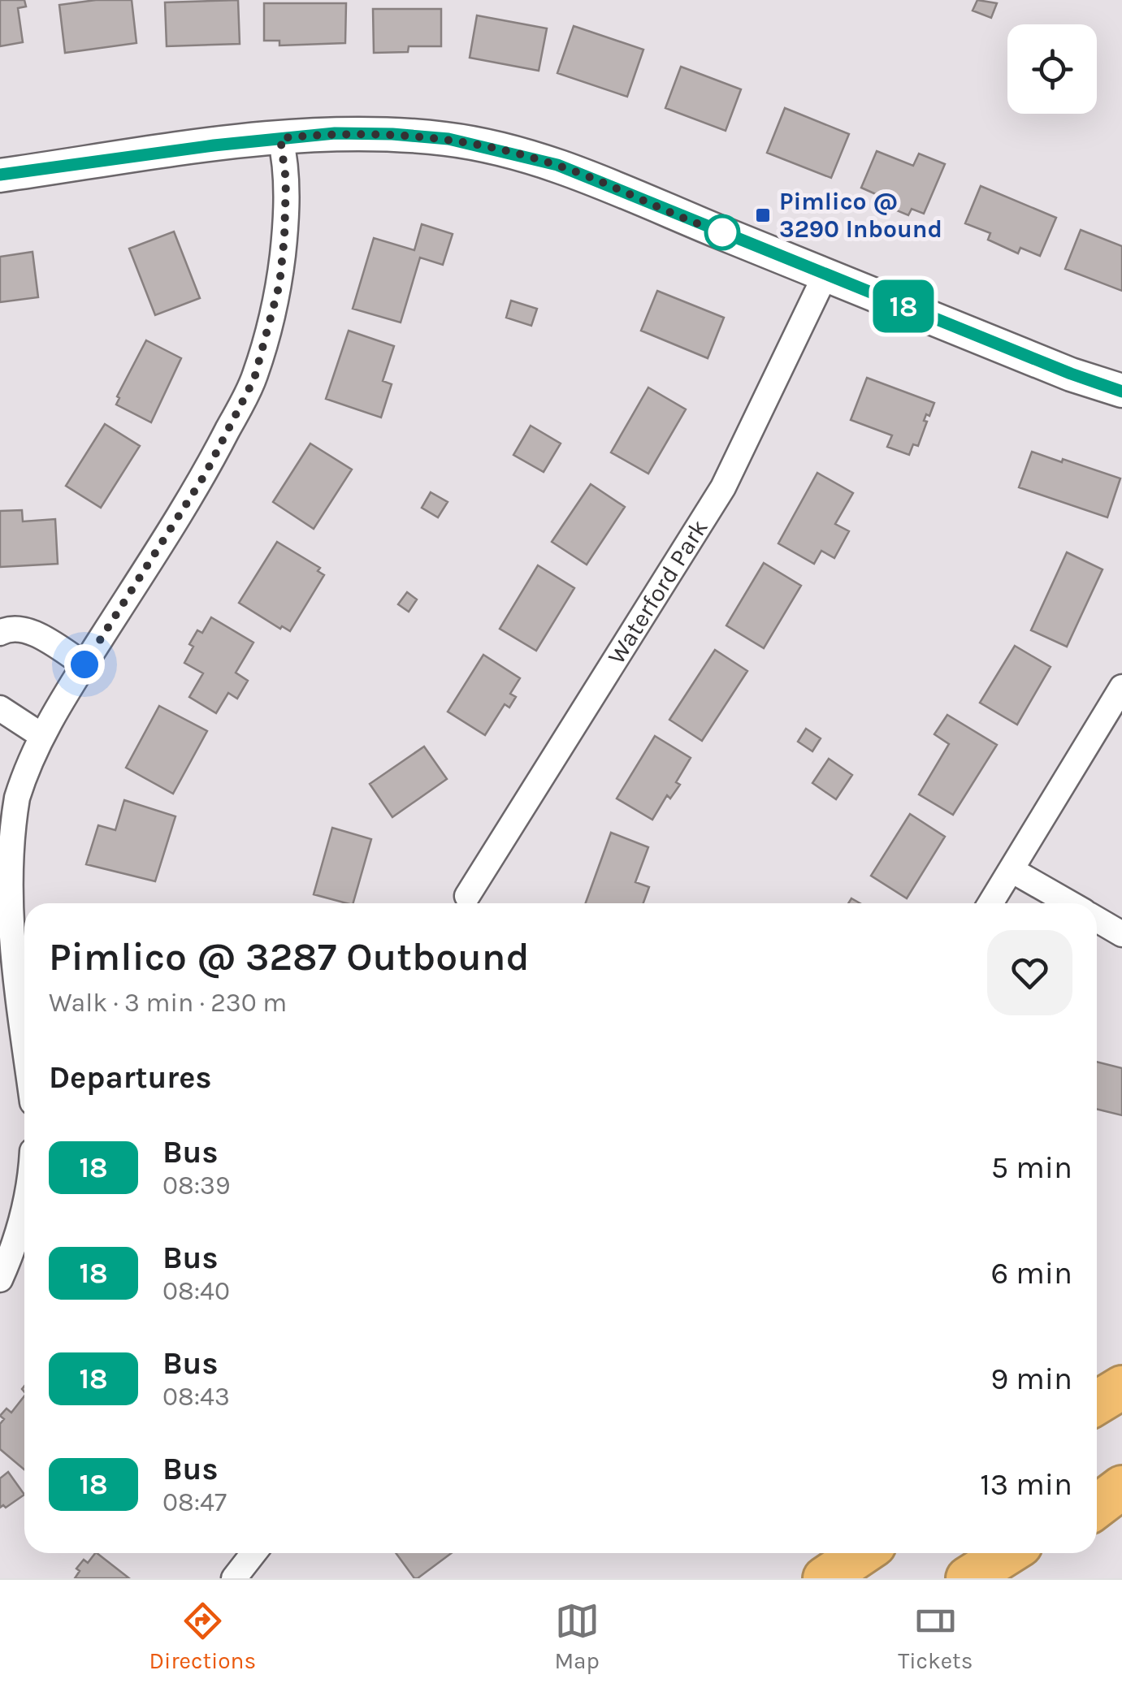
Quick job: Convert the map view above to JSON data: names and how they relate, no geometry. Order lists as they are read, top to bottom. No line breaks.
{"streets":{"street":["Waterford Park"]},"places":{"transit":["Pimlico @ 3290 Inbound"]},"lines":["bus line 18"],"page":{"on_map":"18","heading":[["Pimlico @ 3287 Outbound","Walk · 3 min · 230 m"],"Departures"],"list":[{"mark":"18","name":"Bus","note":"08:39","value":"5 min"},{"mark":"18","name":"Bus","note":"08:40","value":"6 min"},{"mark":"18","name":"Bus","note":"08:43","value":"9 min"},{"mark":"18","name":"Bus","note":"08:47","value":"13 min"}],"tabs":["Directions","Map","Tickets"]}}
